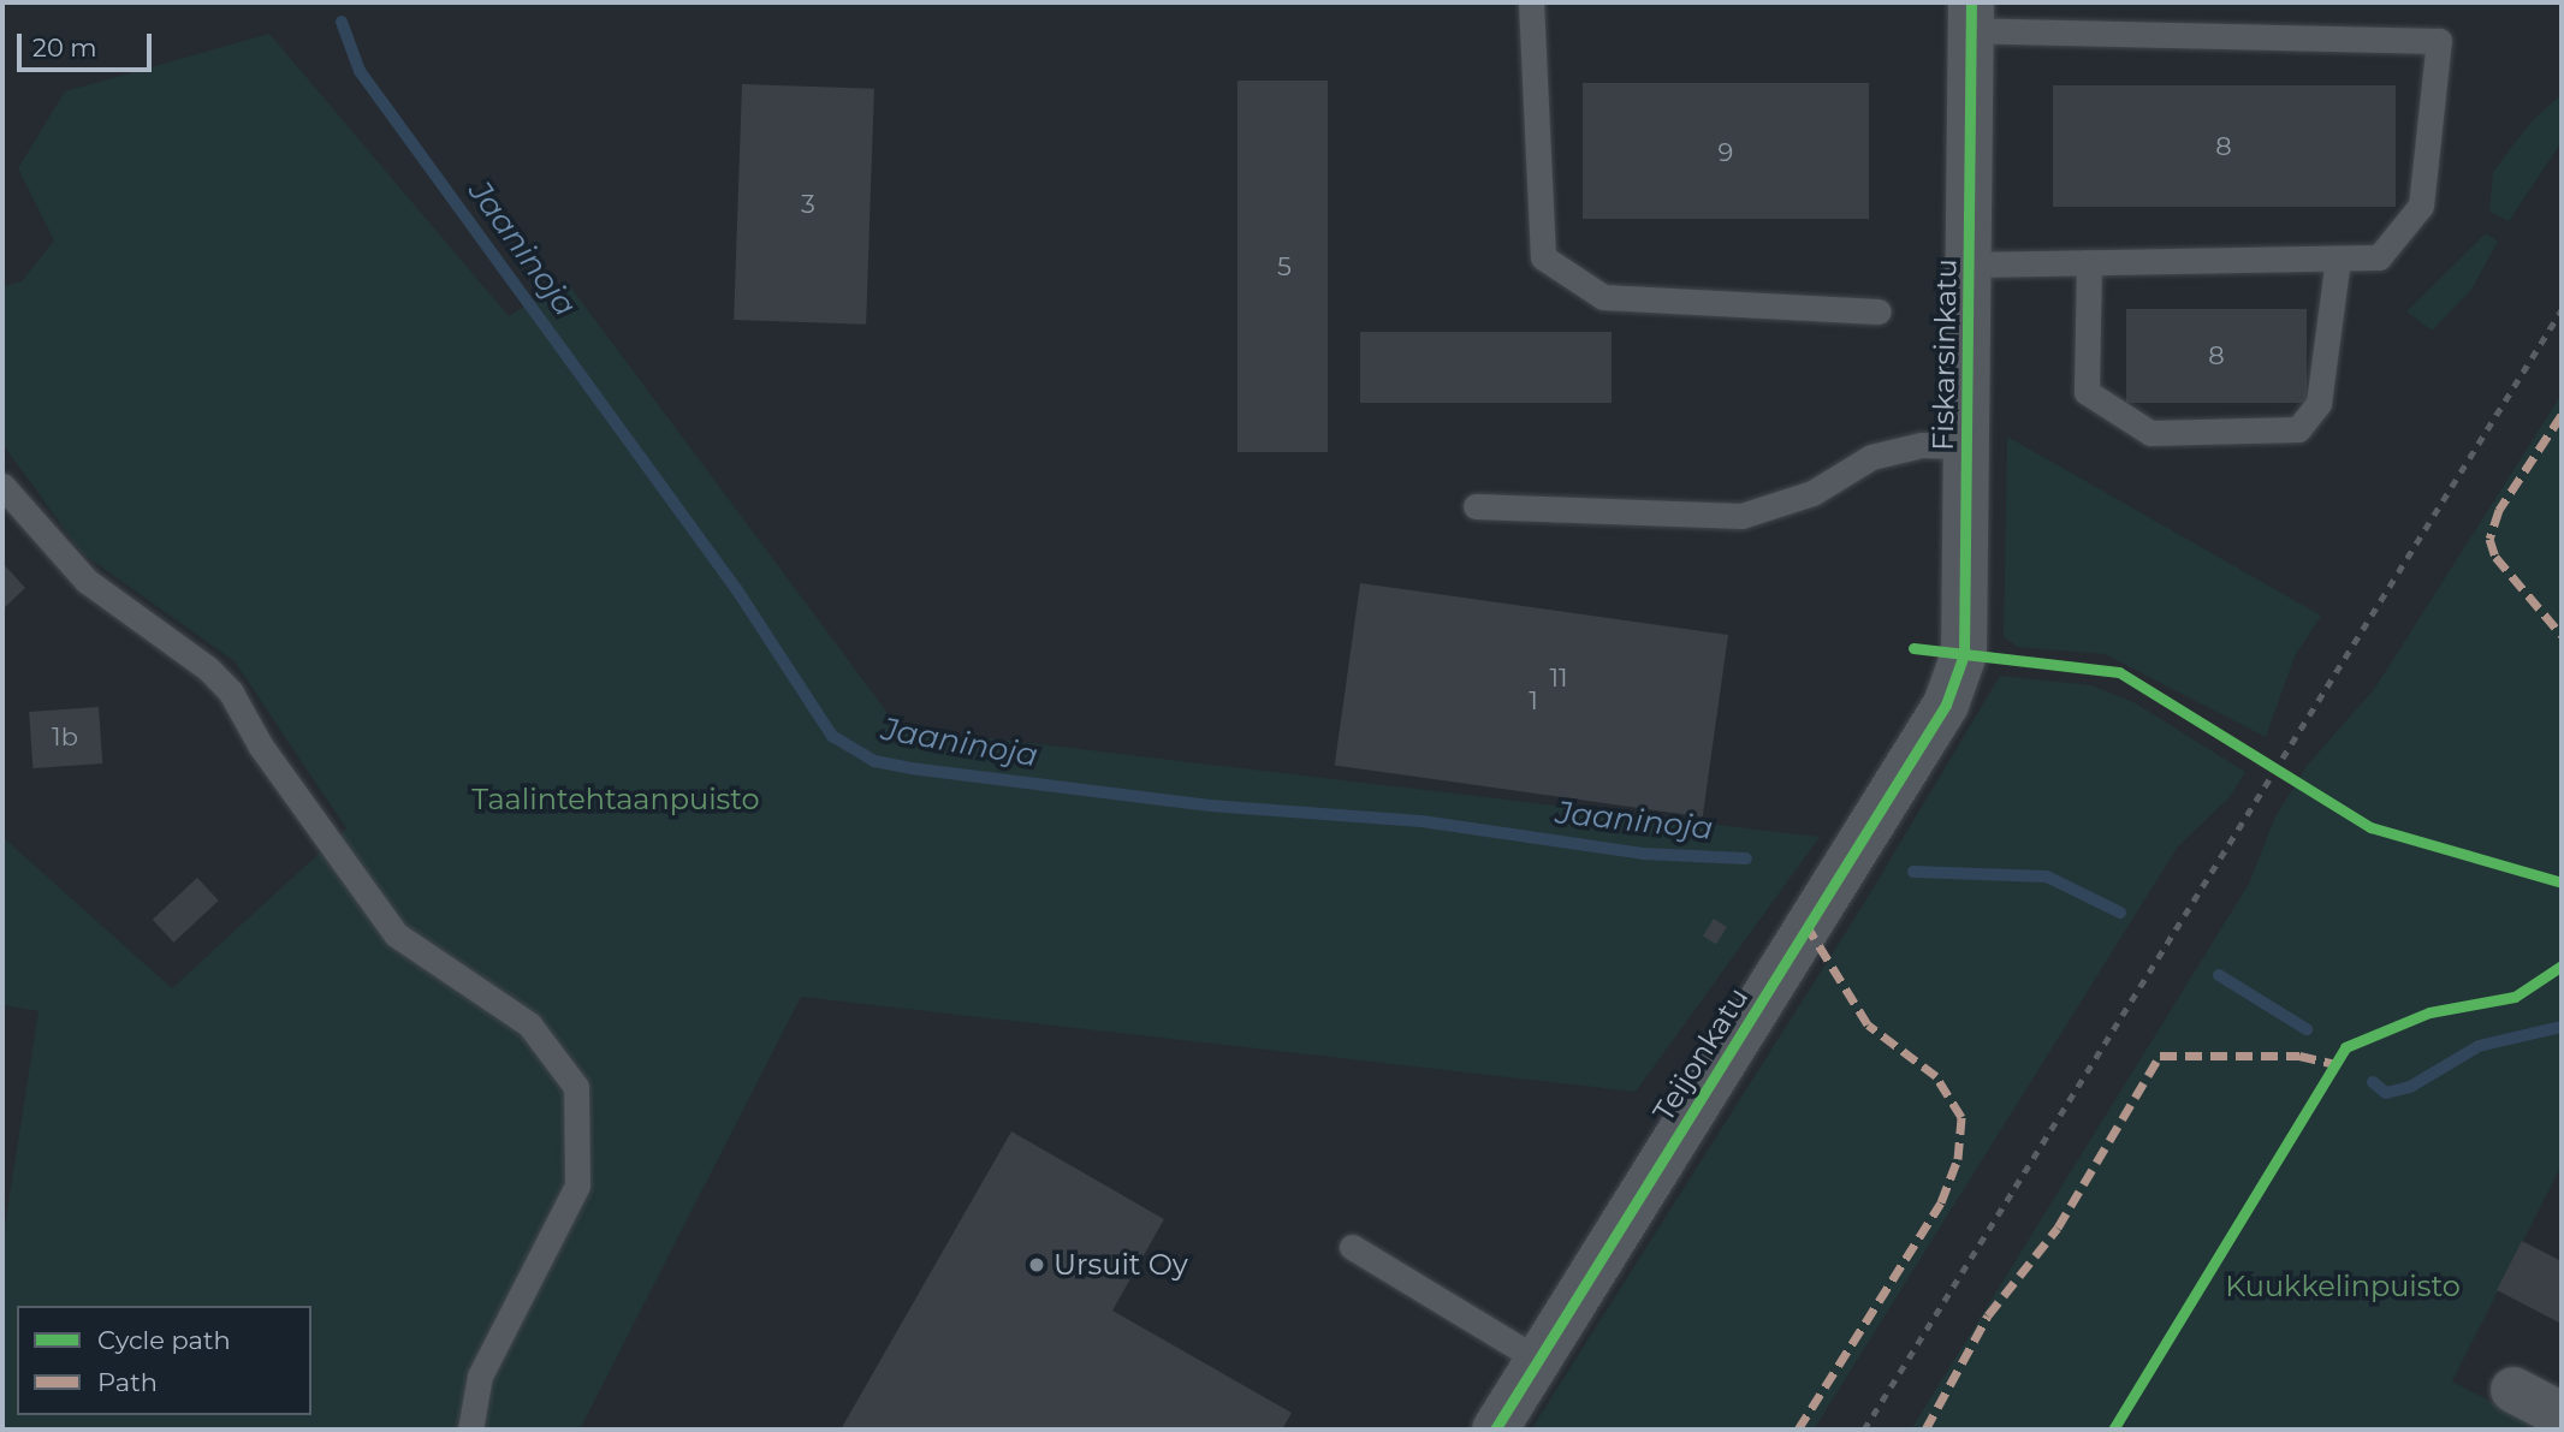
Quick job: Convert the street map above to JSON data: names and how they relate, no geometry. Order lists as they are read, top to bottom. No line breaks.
{"streets":{"street":["Fiskarsinkatu","Teijonkatu"]},"crossings":[["Fiskarsinkatu","Teijonkatu"]],"water":["Jaaninoja"],"parks":["Taalintehtaanpuisto","Kuukkelinpuisto"],"places":["Ursuit Oy"],"house_numbers":["8","9","3","5","8","11","1","1b"],"legend":["Cycle path","Path"],"scale_bar":"20 m"}
